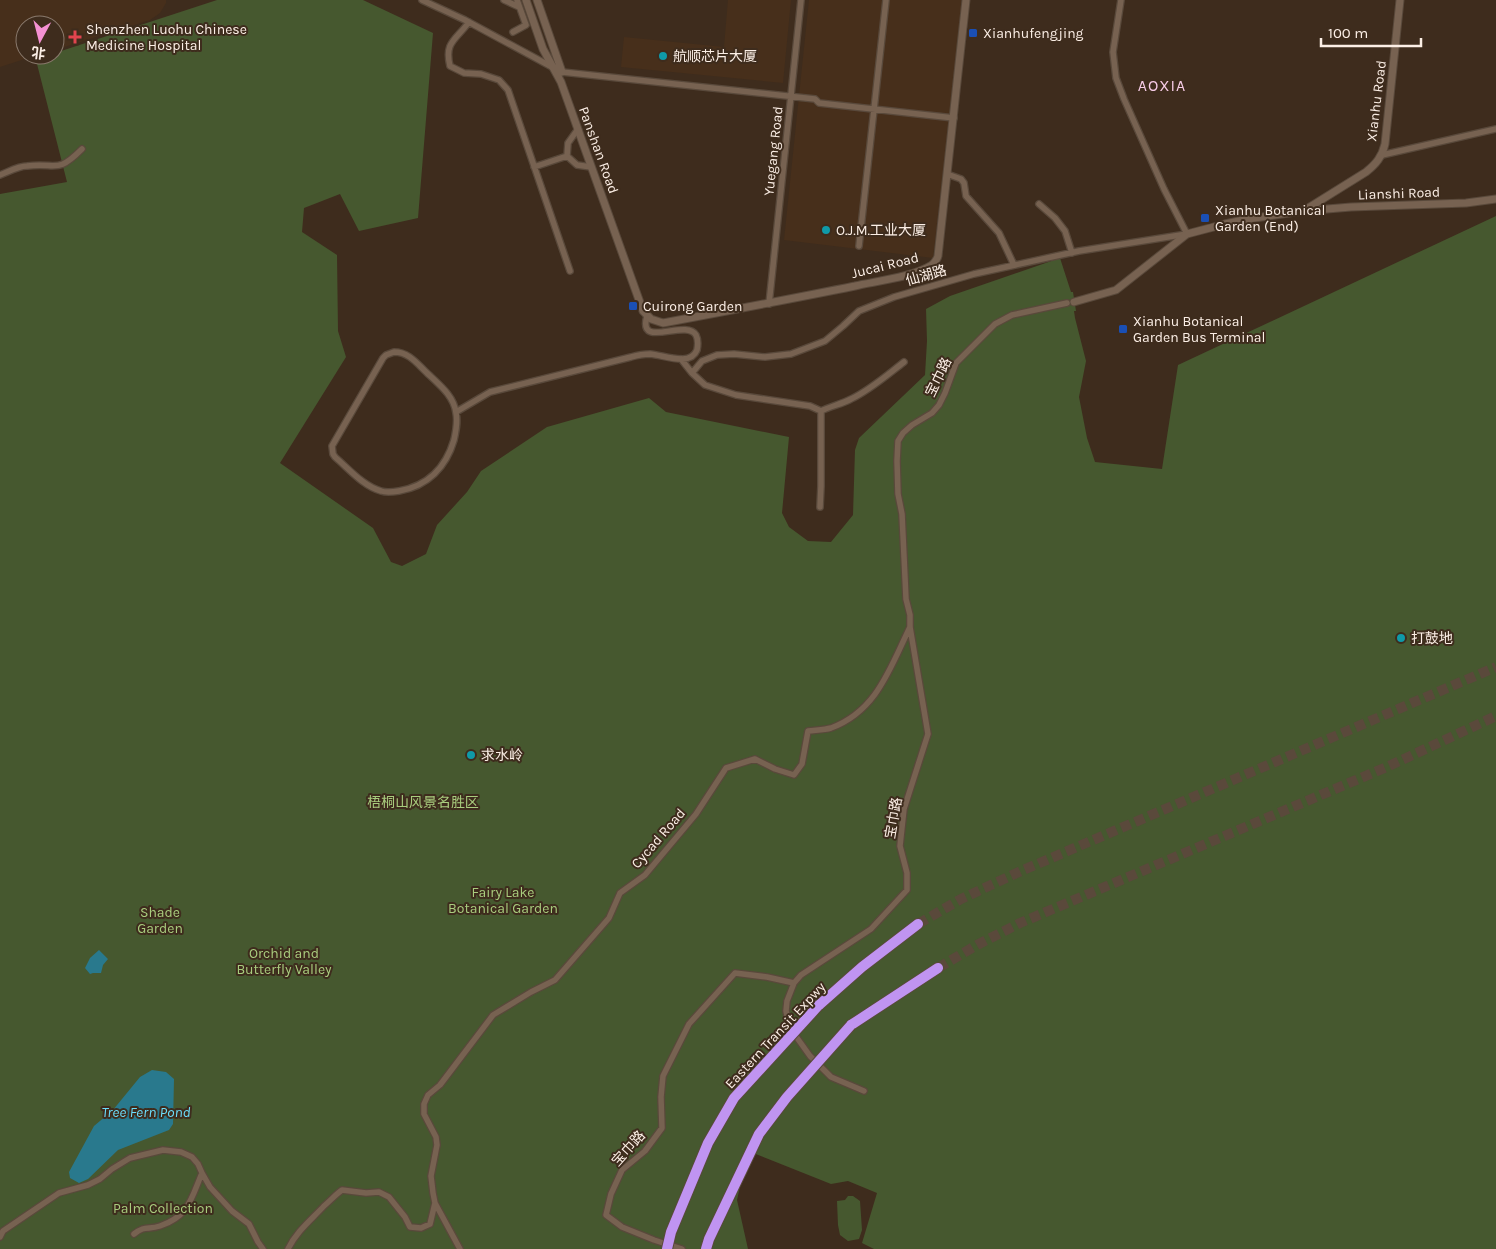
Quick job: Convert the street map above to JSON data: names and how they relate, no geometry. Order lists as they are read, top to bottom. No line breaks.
{"streets":{"highway":["Eastern Transit Expwy"],"street":["Xianhu Road","Panshan Road","Yuegang Road","Lianshi Road","Jucai Road","仙湖路","宝巾路","Cycad Road"]},"crossings":[["Xianhu Road","Lianshi Road"],["Xianhu Road","仙湖路"],["Xianhu Road","宝巾路"],["Panshan Road","Jucai Road"],["Yuegang Road","Jucai Road"],["宝巾路","Cycad Road"]],"districts":["AOXIA"],"water":["Tree Fern Pond"],"parks":["梧桐山风景名胜区","Fairy Lake Botanical Garden","Shade Garden","Orchid and Butterfly Valley","Palm Collection"],"places":{"transit":["Xianhufengjing","Xianhu Botanical Garden (End)","Cuirong Garden","Xianhu Botanical Garden Bus Terminal"],"health":["Shenzhen Luohu Chinese Medicine Hospital"],"other":["航顺芯片大厦","O.J.M.工业大厦","打鼓地","求水岭"]},"scale_bar":"100 m","north":"bottom"}
